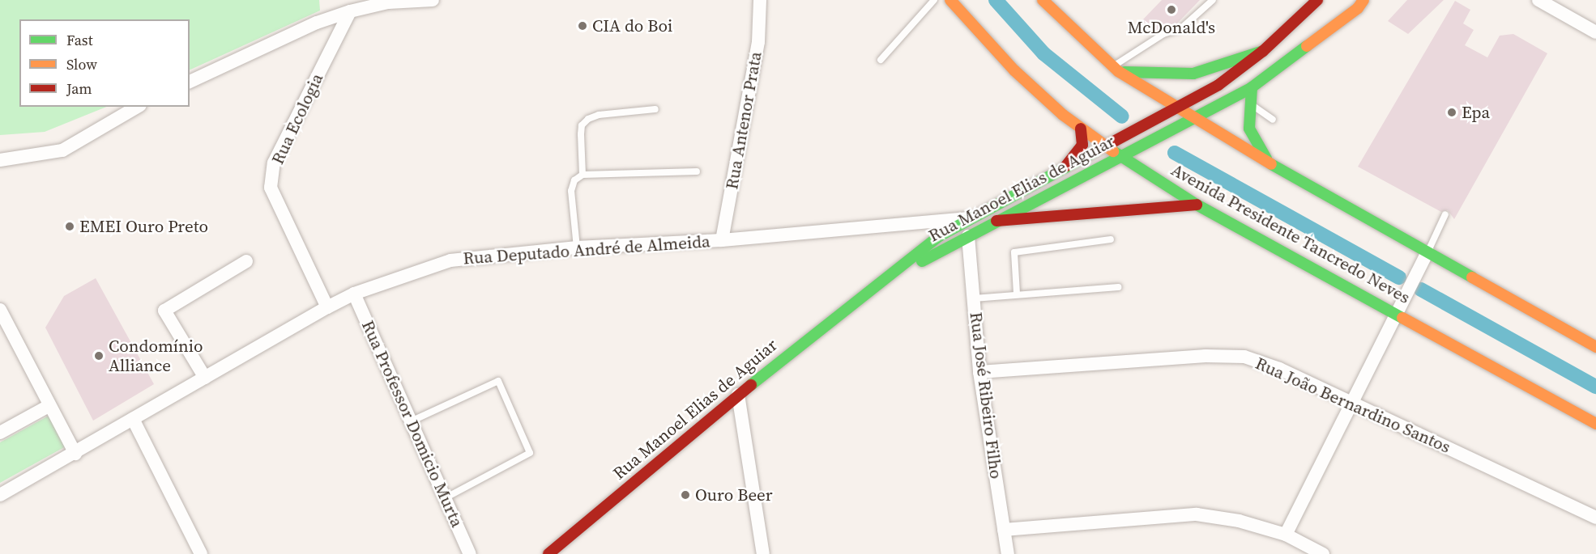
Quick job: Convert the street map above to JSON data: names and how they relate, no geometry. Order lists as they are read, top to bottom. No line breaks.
{"streets":{"main road":["Rua Manoel Elias de Aguiar","Avenida Presidente Tancredo Neves"],"street":["Rua Ecologia","Rua Antenor Prata","Rua Deputado André de Almeida","Rua José Ribeiro Filho","Rua João Bernardino Santos","Rua Professor Domicio Murta"]},"crossings":[["Rua Ecologia","Rua Deputado André de Almeida"],["Rua Antenor Prata","Rua Deputado André de Almeida"],["Rua Manoel Elias de Aguiar","Avenida Presidente Tancredo Neves"],["Rua Manoel Elias de Aguiar","Rua Deputado André de Almeida"],["Rua Manoel Elias de Aguiar","Rua José Ribeiro Filho"],["Rua Deputado André de Almeida","Rua Professor Domicio Murta"],["Rua José Ribeiro Filho","Rua João Bernardino Santos"]],"places":["McDonald's","CIA do Boi","Epa","EMEI Ouro Preto","Condomínio Alliance","Ouro Beer"],"legend":["Fast","Slow","Jam"]}
